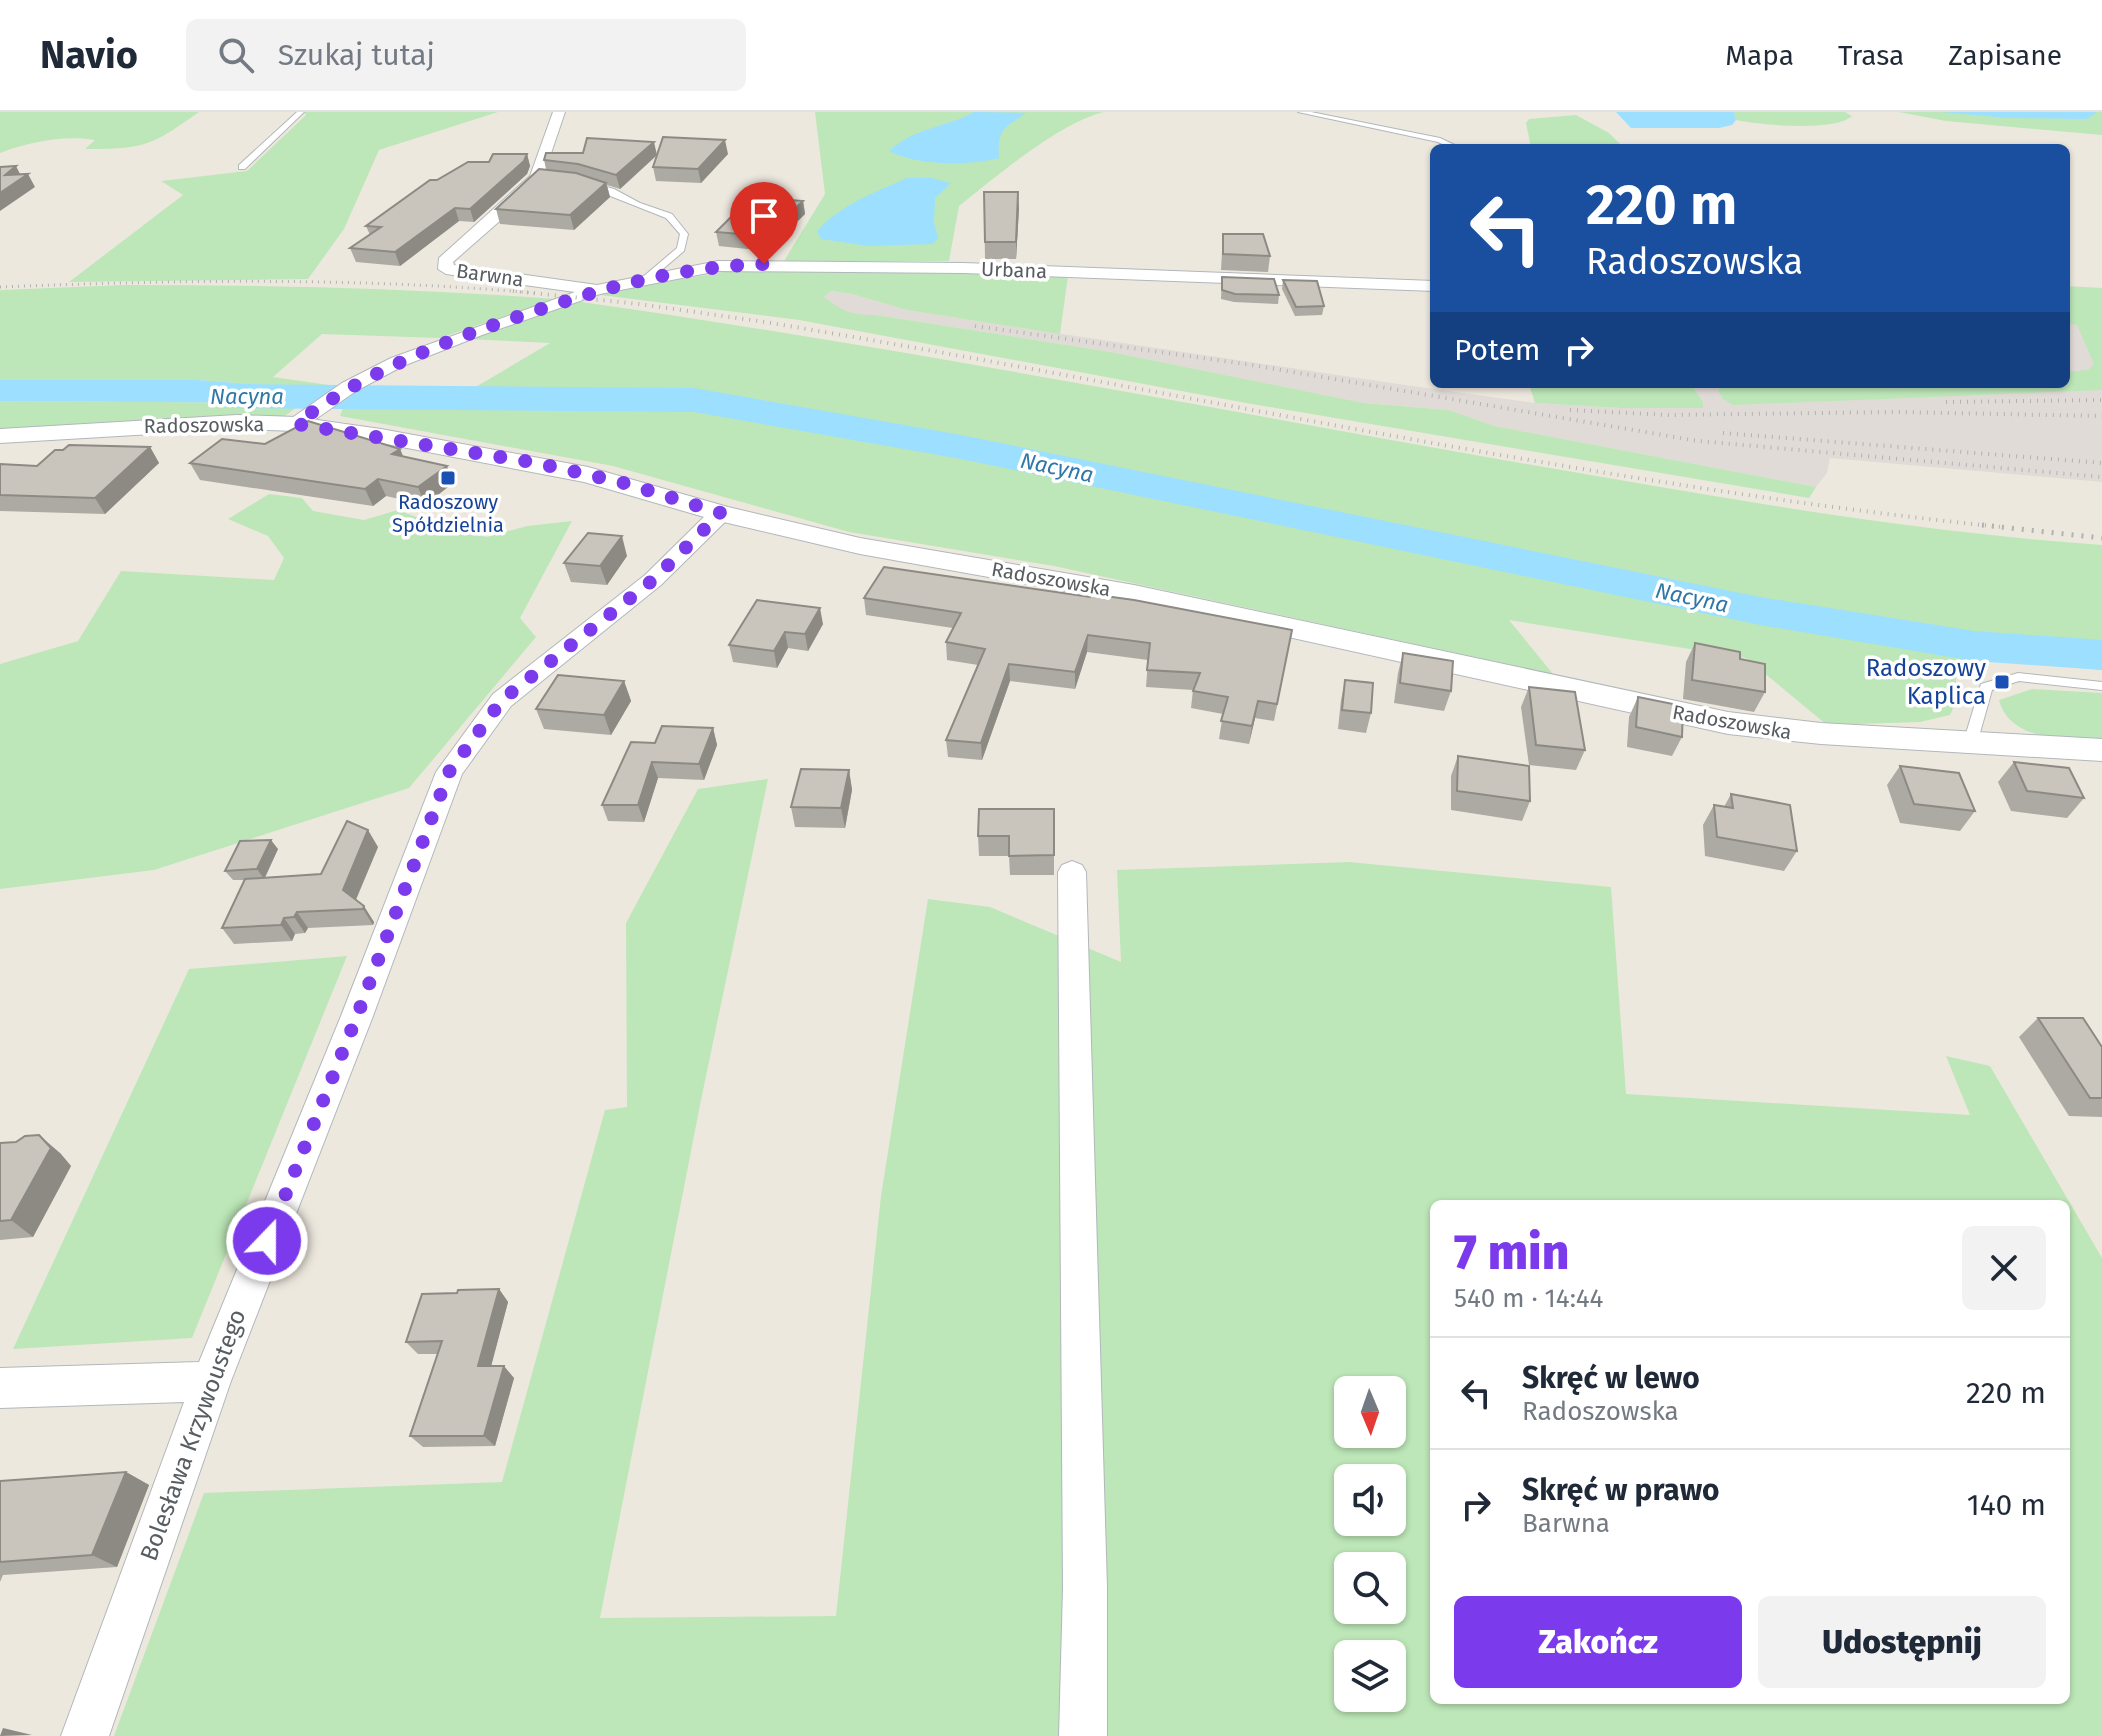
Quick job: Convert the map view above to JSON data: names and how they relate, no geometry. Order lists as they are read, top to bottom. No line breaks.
{"streets":{"street":["Urbana","Barwna","Radoszowska","Bolesława Krzywoustego"]},"crossings":[["Urbana","Barwna"],["Barwna","Radoszowska"],["Radoszowska","Bolesława Krzywoustego"]],"water":["Nacyna"],"places":{"transit":["Radoszowy Spółdzielnia","Radoszowy Kaplica"]},"north":"bottom","page":{"header":"Navio","search":"Szukaj tutaj","nav":["Mapa","Trasa","Zapisane"],"turn":["220 m","Radoszowska"],"then":"Potem","heading":["7 min","540 m · 14:44"],"list":[{"name":"Skręć w lewo","note":"Radoszowska","value":"220 m"},{"name":"Skręć w prawo","note":"Barwna","value":"140 m"}],"buttons":["Zakończ","Udostępnij"]}}
